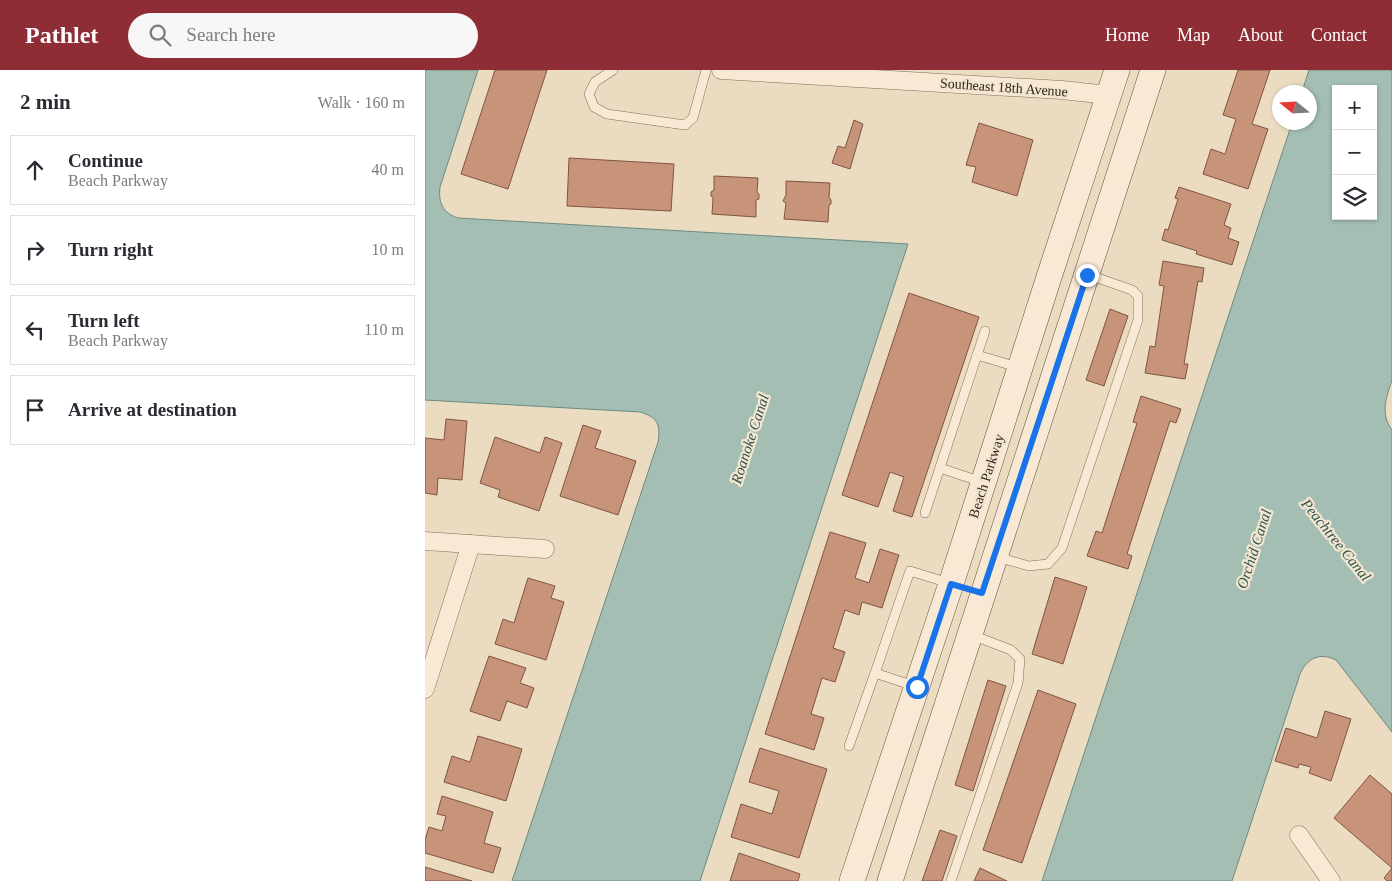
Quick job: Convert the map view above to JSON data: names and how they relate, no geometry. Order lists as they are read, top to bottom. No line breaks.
{"streets":{"street":["Southeast 18th Avenue","Beach Parkway"]},"crossings":[["Southeast 18th Avenue","Beach Parkway"]],"water":["Roanoke Canal","Peachtree Canal","Orchid Canal"],"north":"left","page":{"header":"Pathlet","search":"Search here","nav":["Home","Map","About","Contact"],"heading":["2 min","Walk · 160 m"],"map_buttons":["+","−"],"list":[["Continue","Beach Parkway","40 m"],["Turn right","10 m"],["Turn left","Beach Parkway","110 m"],"Arrive at destination"]}}
